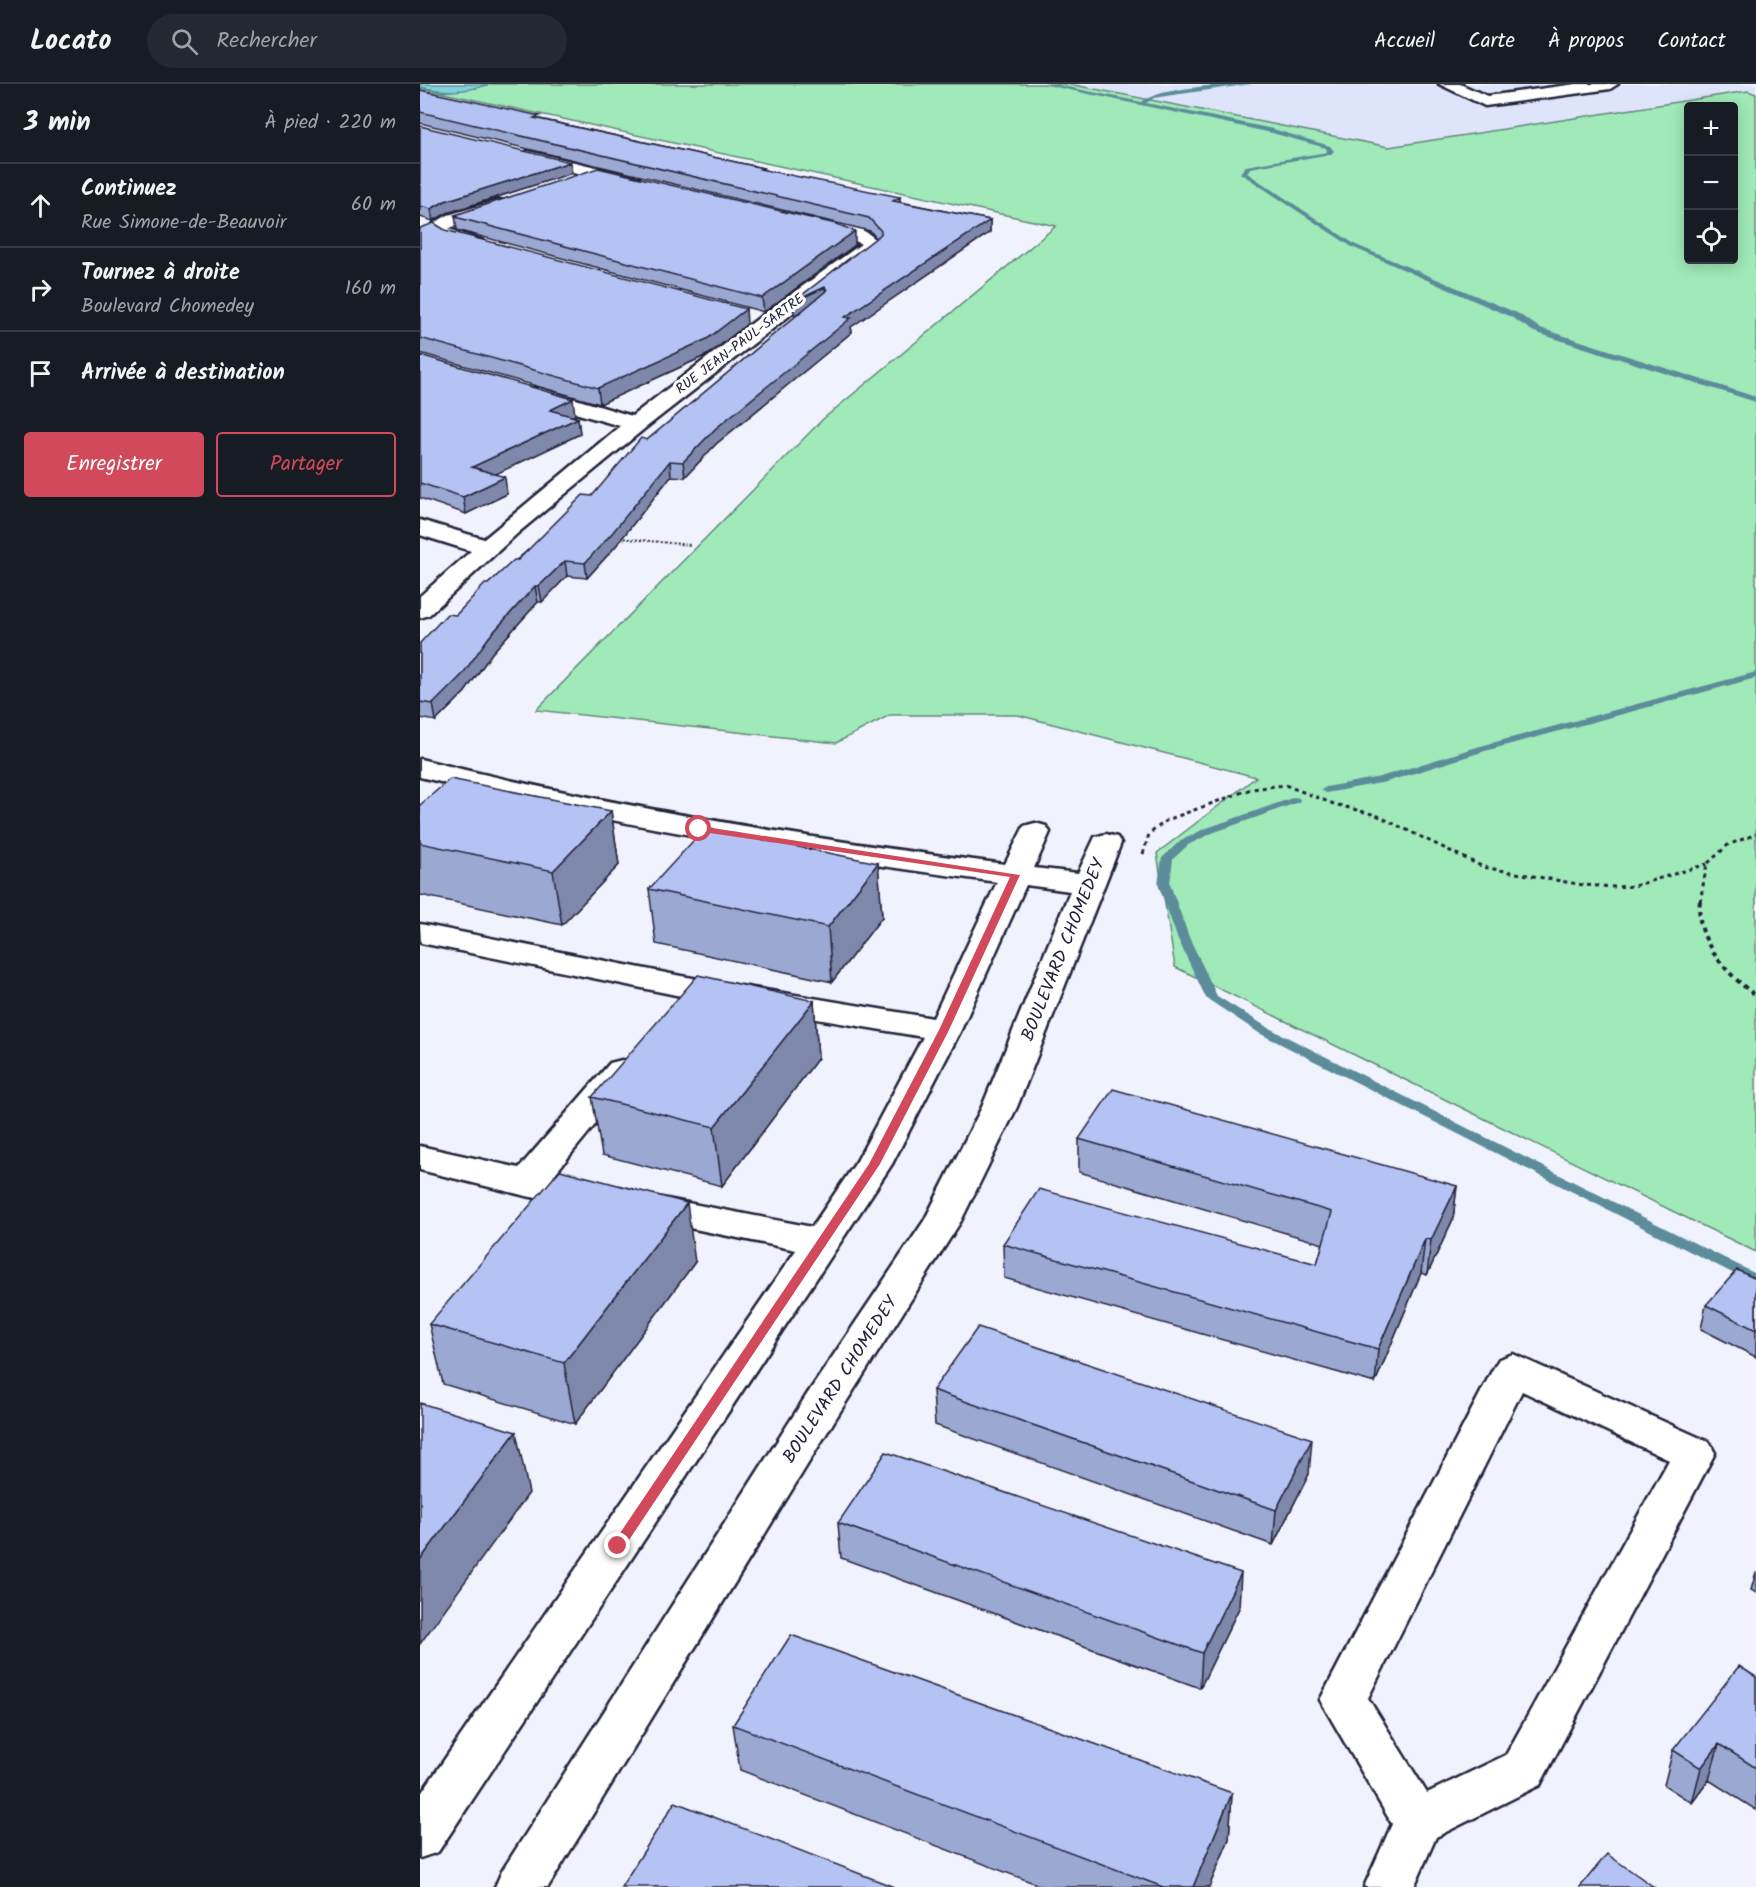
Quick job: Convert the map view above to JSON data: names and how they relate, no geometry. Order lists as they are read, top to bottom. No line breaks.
{"streets":{"street":["RUE JEAN-PAUL-SARTRE","BOULEVARD CHOMEDEY"]},"page":{"header":"Locato","search":"Rechercher","nav":["Accueil","Carte","À propos","Contact"],"heading":["3 min","À pied · 220 m"],"map_buttons":["+","−"],"list":[["Continuez","Rue Simone-de-Beauvoir","60 m"],["Tournez à droite","Boulevard Chomedey","160 m"],"Arrivée à destination"],"buttons":["Enregistrer","Partager"]}}
